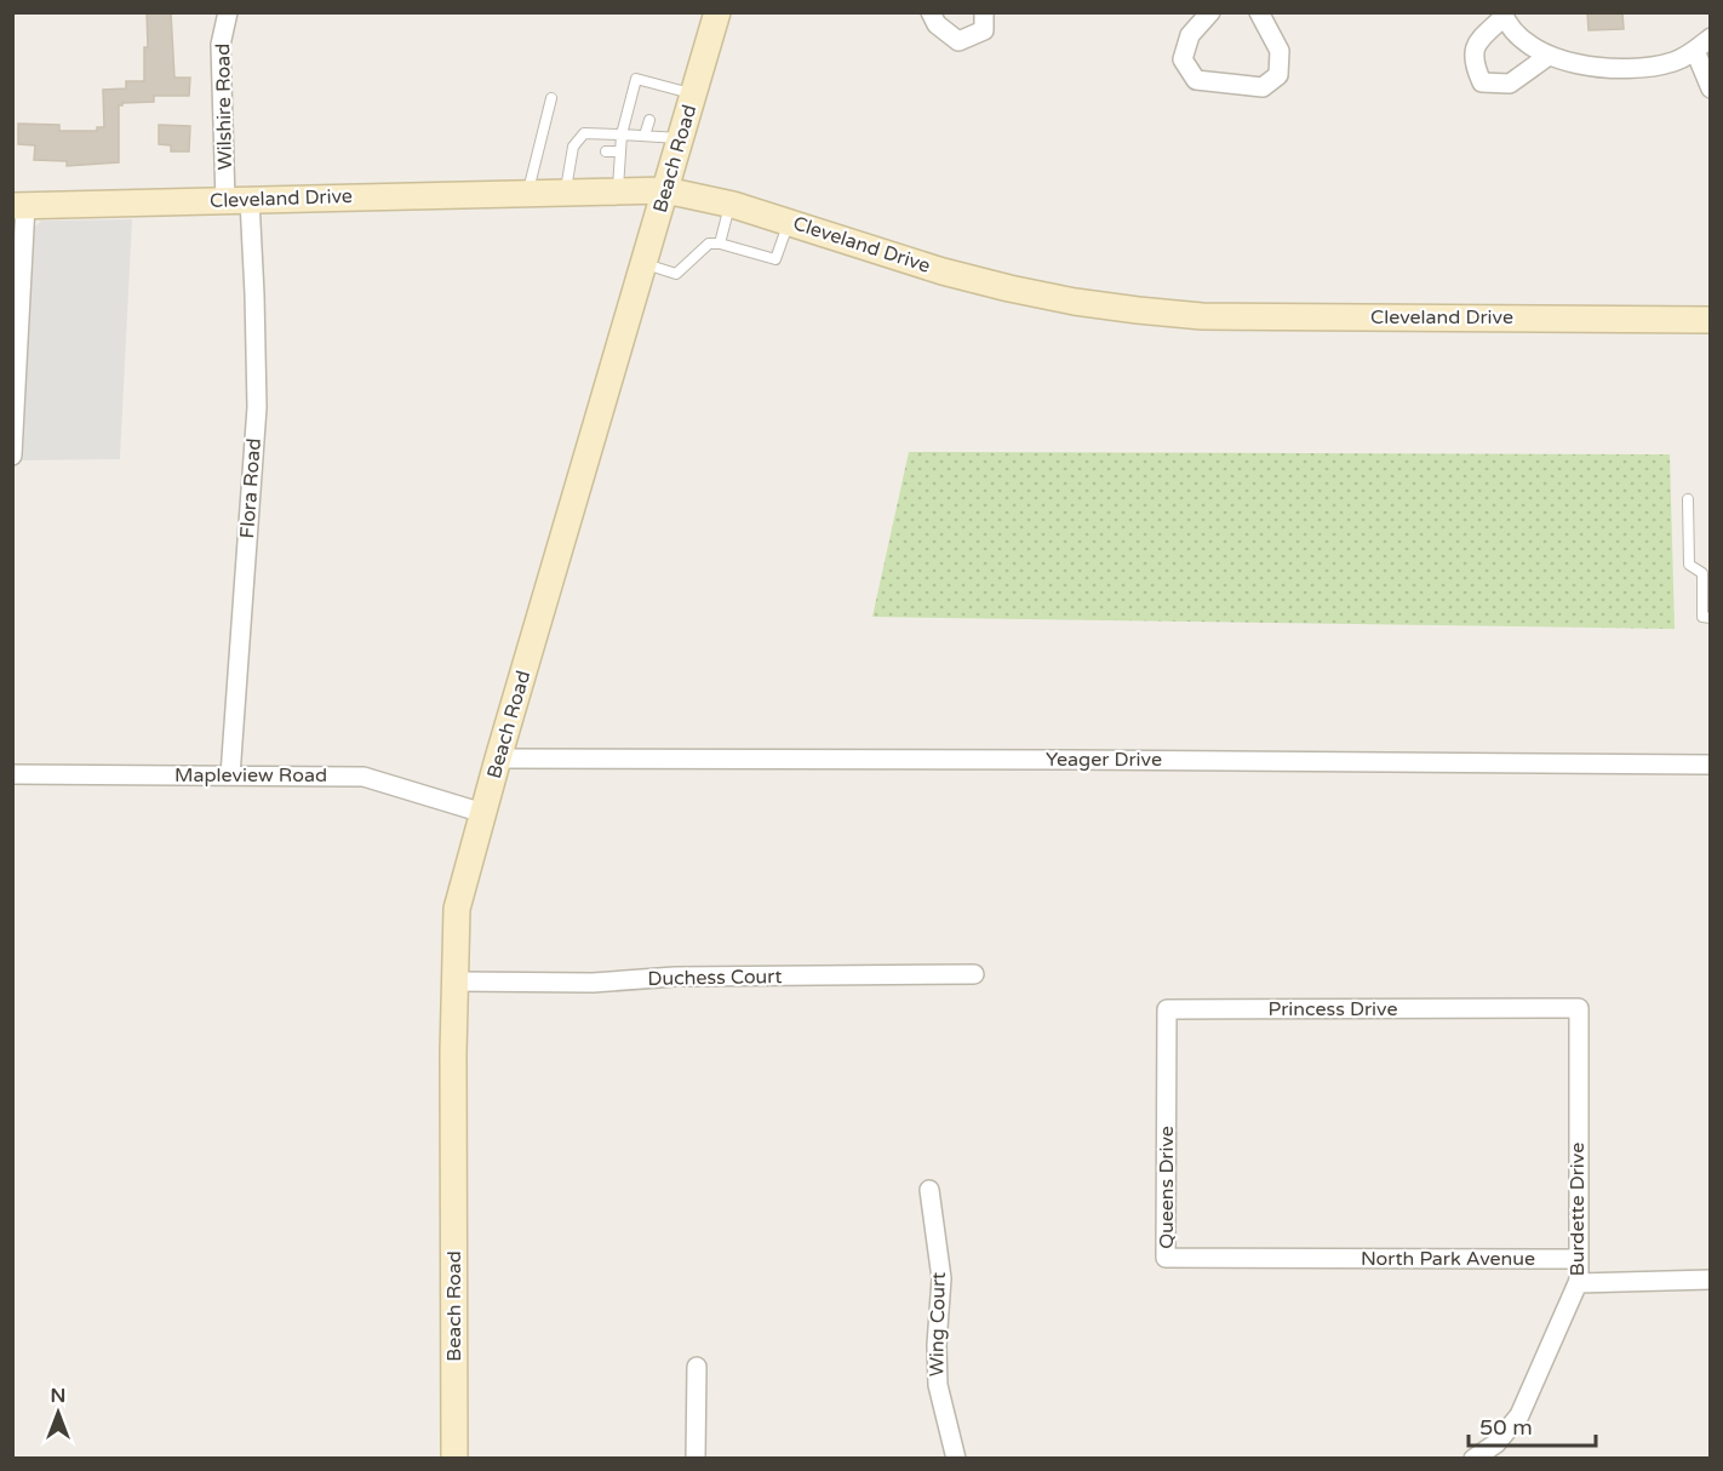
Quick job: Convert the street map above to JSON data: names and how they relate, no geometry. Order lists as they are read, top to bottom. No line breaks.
{"streets":{"street":["Wilshire Road","Beach Road","Cleveland Drive","Flora Road","Yeager Drive","Mapleview Road","Duchess Court","Princess Drive","Queens Drive","Burdette Drive","North Park Avenue","Wing Court"]},"crossings":[["Wilshire Road","Cleveland Drive"],["Wilshire Road","Flora Road"],["Beach Road","Cleveland Drive"],["Beach Road","Yeager Drive"],["Beach Road","Mapleview Road"],["Beach Road","Duchess Court"],["Cleveland Drive","Flora Road"],["Flora Road","Mapleview Road"],["Princess Drive","Queens Drive"],["Princess Drive","Burdette Drive"],["Queens Drive","North Park Avenue"],["Burdette Drive","North Park Avenue"]],"scale_bar":"50 m","north":"top"}
